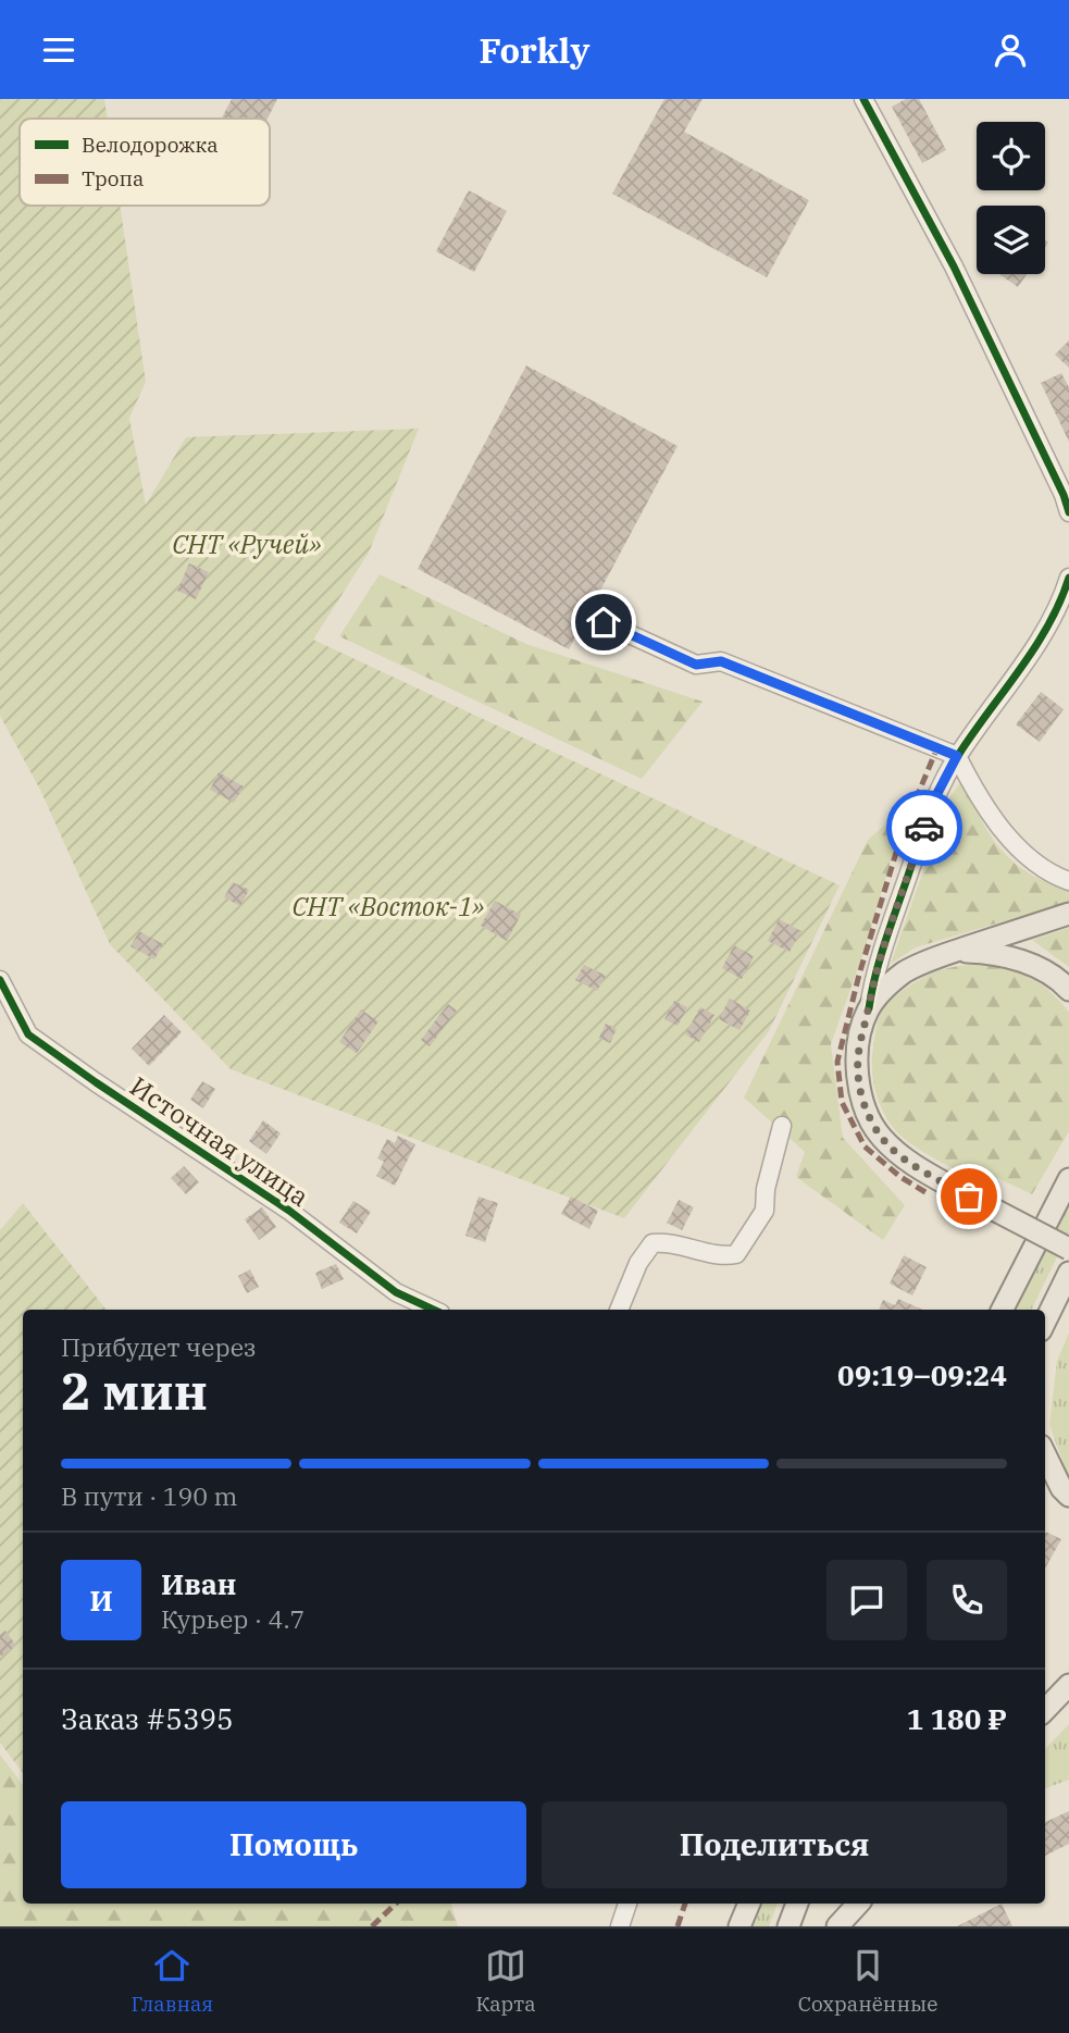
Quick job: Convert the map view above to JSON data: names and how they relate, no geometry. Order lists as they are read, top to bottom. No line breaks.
{"streets":{"street":["Источная улица"]},"parks":["СНТ «Ручей»","СНТ «Восток-1»"],"legend":["Велодорожка","Тропа"],"page":{"header":"Forkly","heading":["2 мин","Прибудет через","09:19–09:24"],"panel":["Иван","Курьер · 4.7","Заказ #5395","1 180 ₽"],"bar":"В пути · 190 m","round":"И","buttons":["Помощь","Поделиться"],"tabs":["Главная","Карта","Сохранённые"]}}
